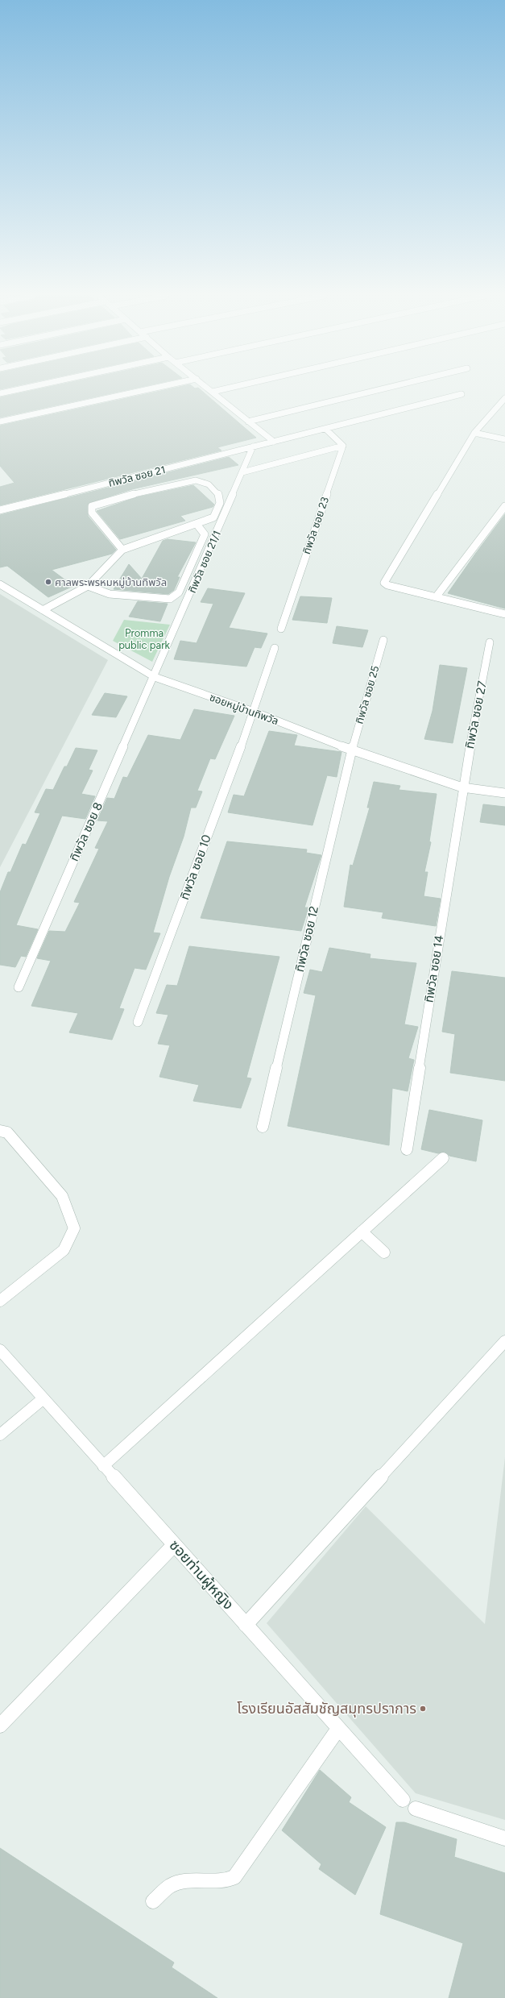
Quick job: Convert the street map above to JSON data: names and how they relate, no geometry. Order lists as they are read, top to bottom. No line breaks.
{"streets":{"street":["ทิพวัล ซอย 21","ทิพวัล ซอย 23","ทิพวัล ซอย 21/1","ทิพวัล ซอย 25","ซอยหมู่บ้านทิพวัล","ทิพวัล ซอย 27","ทิพวัล ซอย 8","ทิพวัล ซอย 10","ทิพวัล ซอย 12","ทิพวัล ซอย 14","ซอยท่านผู้หญิง"]},"crossings":[["ทิพวัล ซอย 21","ทิพวัล ซอย 21/1"],["ทิพวัล ซอย 21/1","ซอยหมู่บ้านทิพวัล"],["ทิพวัล ซอย 21/1","ทิพวัล ซอย 8"],["ทิพวัล ซอย 25","ซอยหมู่บ้านทิพวัล"],["ทิพวัล ซอย 25","ทิพวัล ซอย 12"],["ซอยหมู่บ้านทิพวัล","ทิพวัล ซอย 27"],["ซอยหมู่บ้านทิพวัล","ทิพวัล ซอย 8"],["ซอยหมู่บ้านทิพวัล","ทิพวัล ซอย 10"],["ซอยหมู่บ้านทิพวัล","ทิพวัล ซอย 12"],["ซอยหมู่บ้านทิพวัล","ทิพวัล ซอย 14"],["ทิพวัล ซอย 27","ทิพวัล ซอย 14"]],"parks":["Promma public park"],"places":["ศาลพระพรหมหมู่บ้านทิพวัล","โรงเรียนอัสสัมชัญสมุทรปราการ"]}
